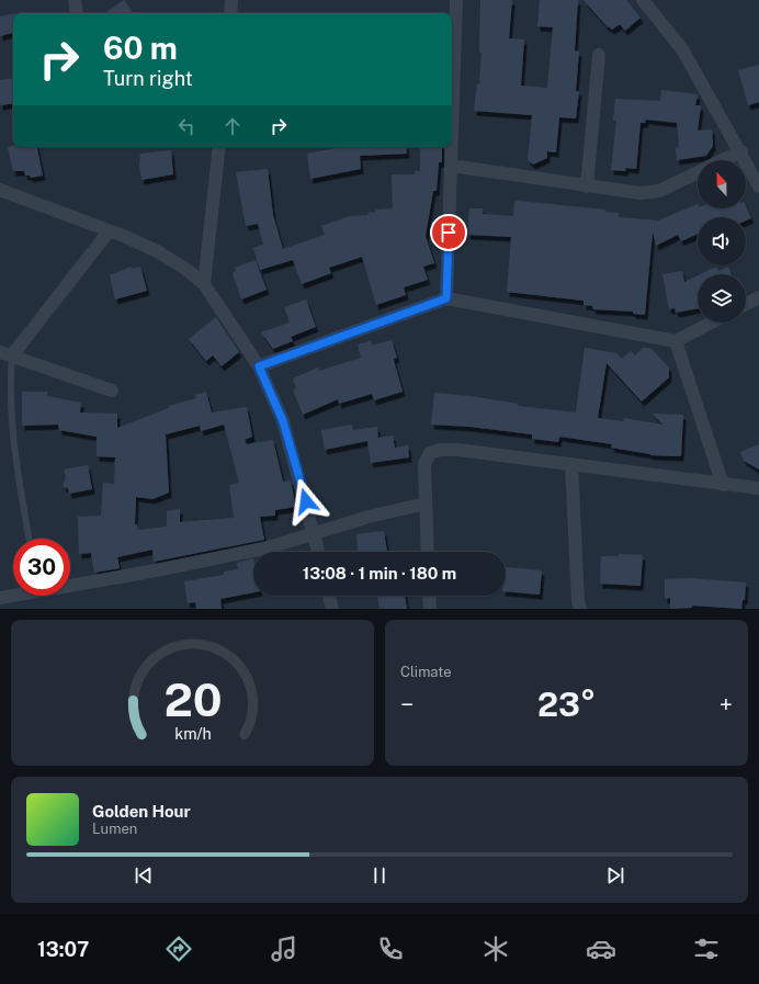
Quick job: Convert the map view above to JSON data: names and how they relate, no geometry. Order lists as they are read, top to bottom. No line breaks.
{"north":"top","page":{"turn":["60 m","Turn right"],"limit":"30","trip":"13:08 · 1 min · 180 m","tile":"Climate","heat":["−","23°","+"],"song":["Golden Hour","Lumen"],"tabs":"13:07","gauge":["20","km/h"]}}
